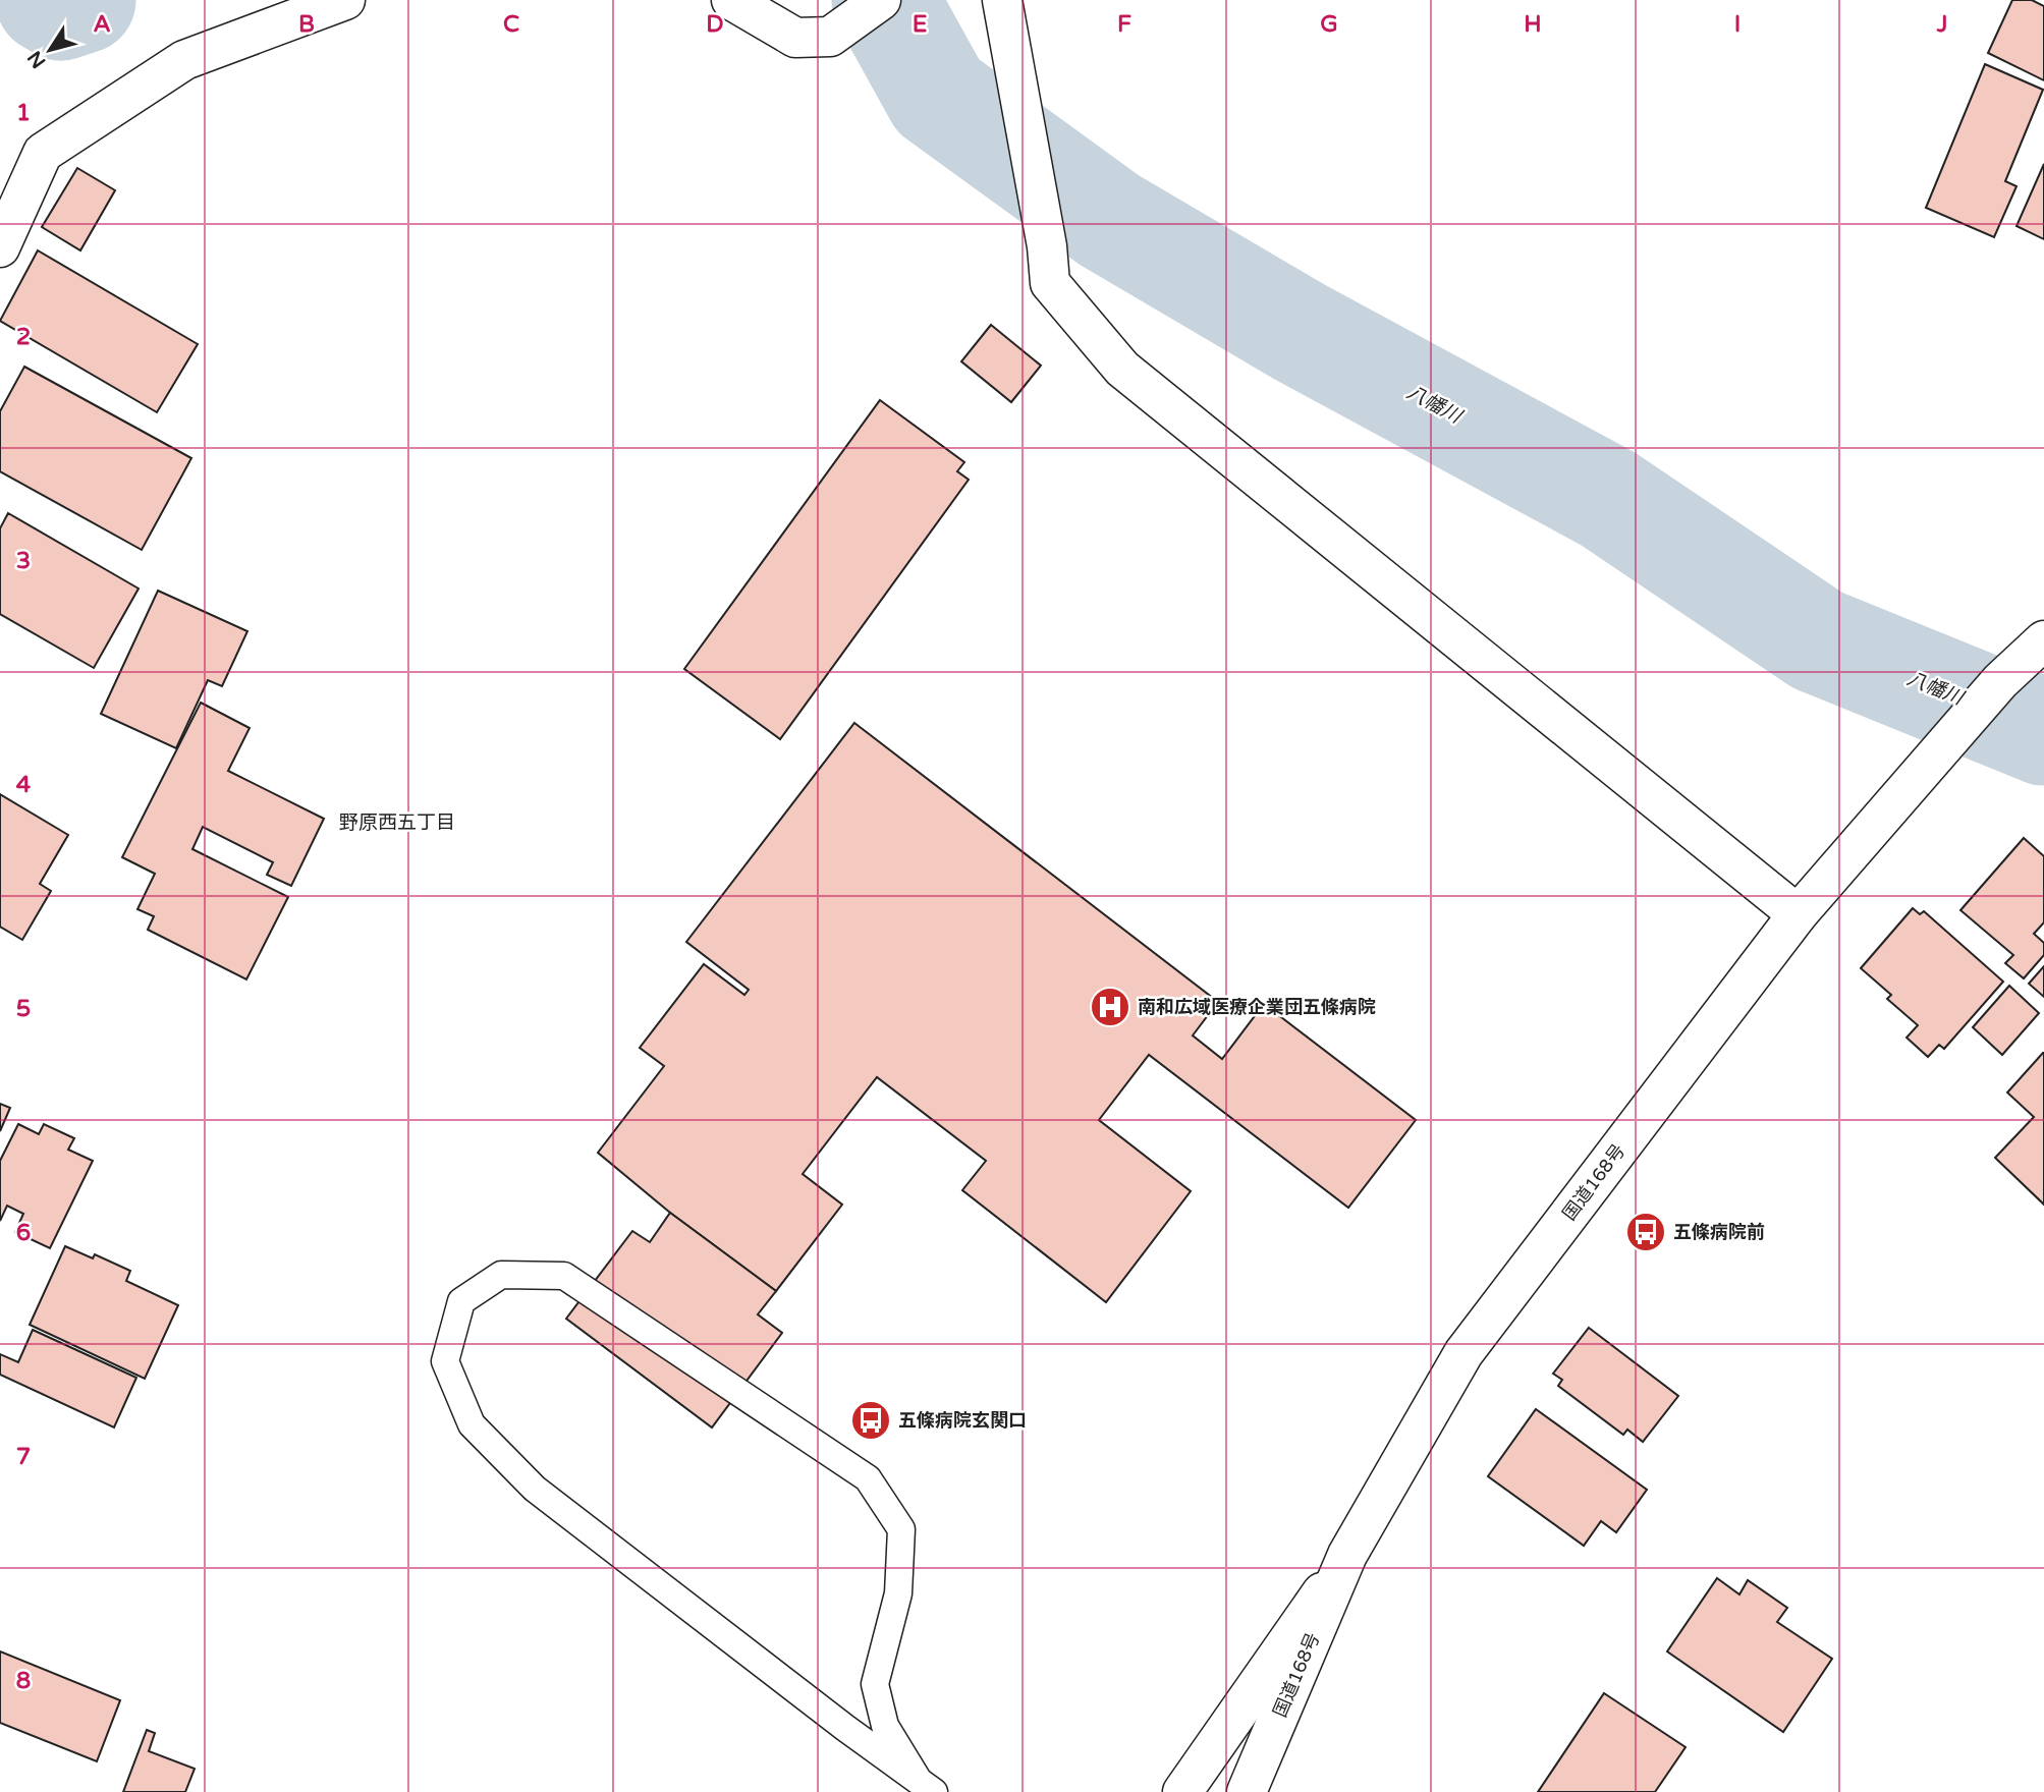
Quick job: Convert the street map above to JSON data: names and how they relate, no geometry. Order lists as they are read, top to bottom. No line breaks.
{"streets":{"main road":["国道168号"]},"districts":["野原西五丁目"],"water":["八幡川"],"places":{"hospital":["南和広域医療企業団五條病院"],"bus stop":["五條病院前","五條病院玄関口"]},"north":"bottom left","grid":{"columns":["A","B","C","D","E","F","G","H","I","J"],"rows":["1","2","3","4","5","6","7","8"]}}
